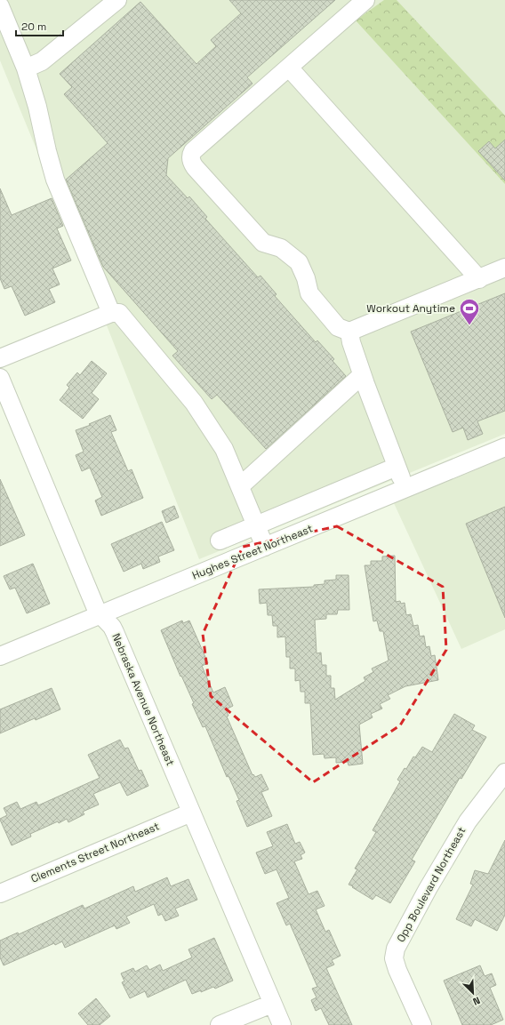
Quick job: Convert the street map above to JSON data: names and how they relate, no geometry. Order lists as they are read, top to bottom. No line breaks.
{"streets":{"street":["Hughes Street Northeast","Nebraska Avenue Northeast","Clements Street Northeast","Opp Boulevard Northeast"]},"crossings":[["Hughes Street Northeast","Nebraska Avenue Northeast"],["Nebraska Avenue Northeast","Clements Street Northeast"]],"places":{"sports":["Workout Anytime"]},"scale_bar":"20 m","north":"bottom right"}
